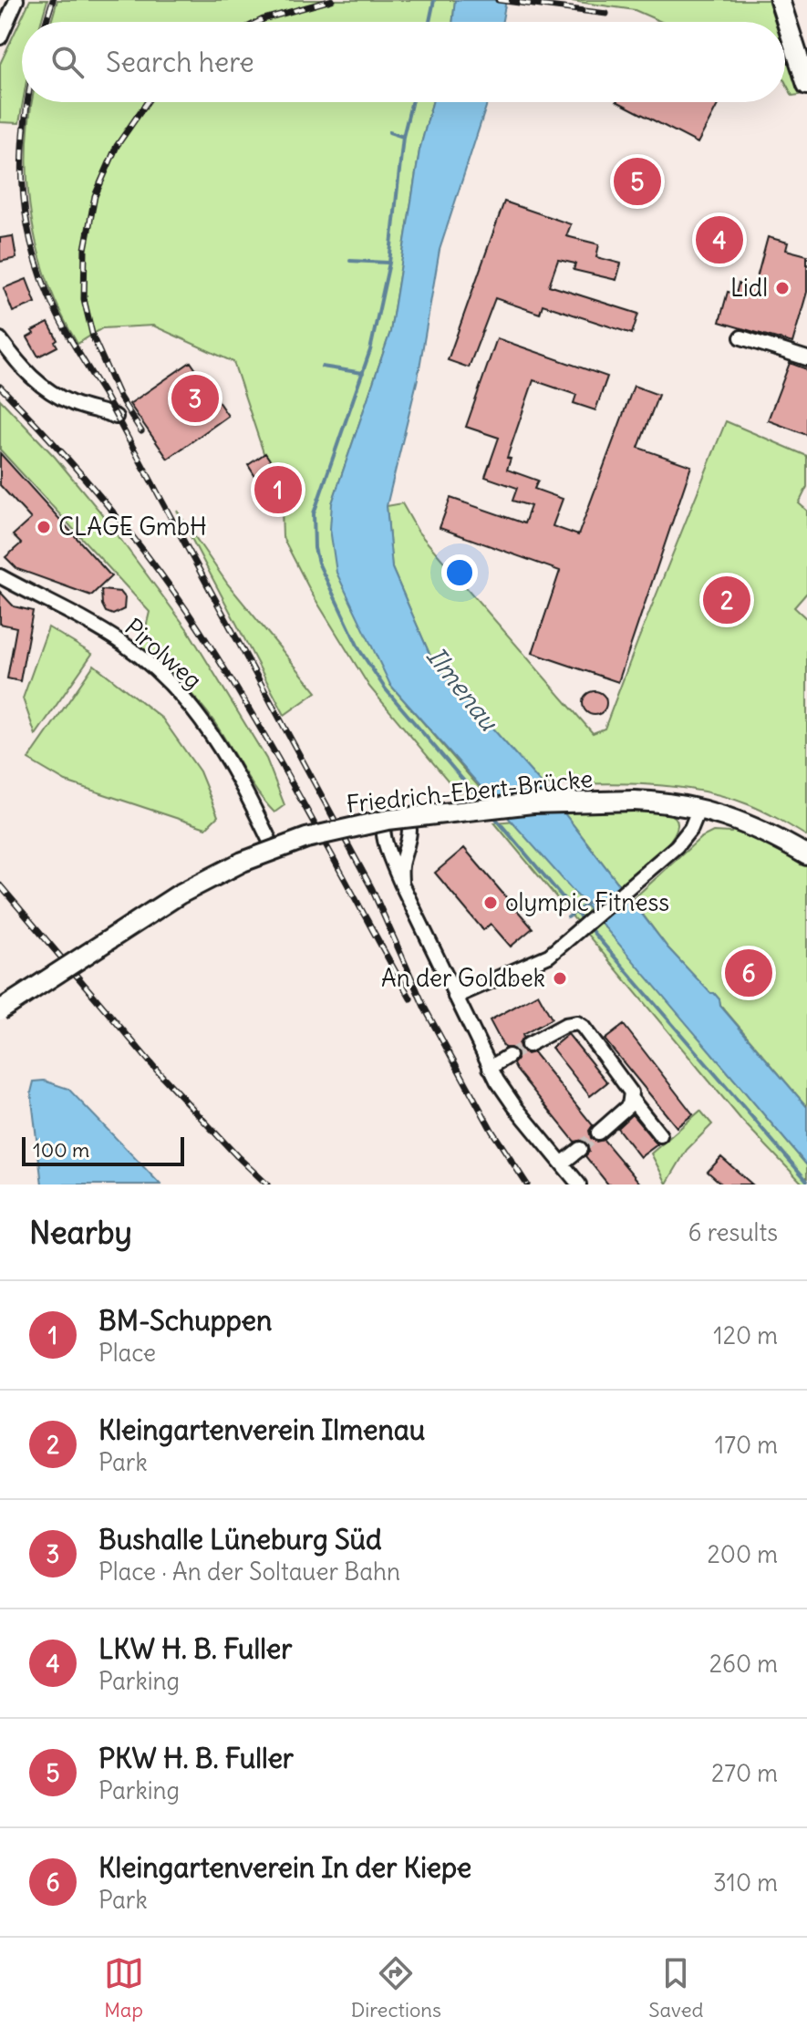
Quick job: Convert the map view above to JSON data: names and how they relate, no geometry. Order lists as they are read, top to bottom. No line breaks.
{"streets":{"main road":["Friedrich-Ebert-Brücke"],"street":["Pirolweg"]},"crossings":[["Pirolweg","Friedrich-Ebert-Brücke"]],"water":["Ilmenau"],"places":["Lidl","CLAGE GmbH","olympic Fitness","An der Goldbek"],"scale_bar":"100 m","page":{"search":"Search here","pins":["5","4","3","1","2","6"],"scale":"100 m","heading":["Nearby","6 results"],"list":[{"mark":"1","name":"BM-Schuppen","note":"Place","value":"120 m"},{"mark":"2","name":"Kleingartenverein Ilmenau","note":"Park","value":"170 m"},{"mark":"3","name":"Bushalle Lüneburg Süd","note":"Place · An der Soltauer Bahn","value":"200 m"},{"mark":"4","name":"LKW H. B. Fuller","note":"Parking","value":"260 m"},{"mark":"5","name":"PKW H. B. Fuller","note":"Parking","value":"270 m"},{"mark":"6","name":"Kleingartenverein In der Kiepe","note":"Park","value":"310 m"}],"nav":["Map","Directions","Saved"]}}
